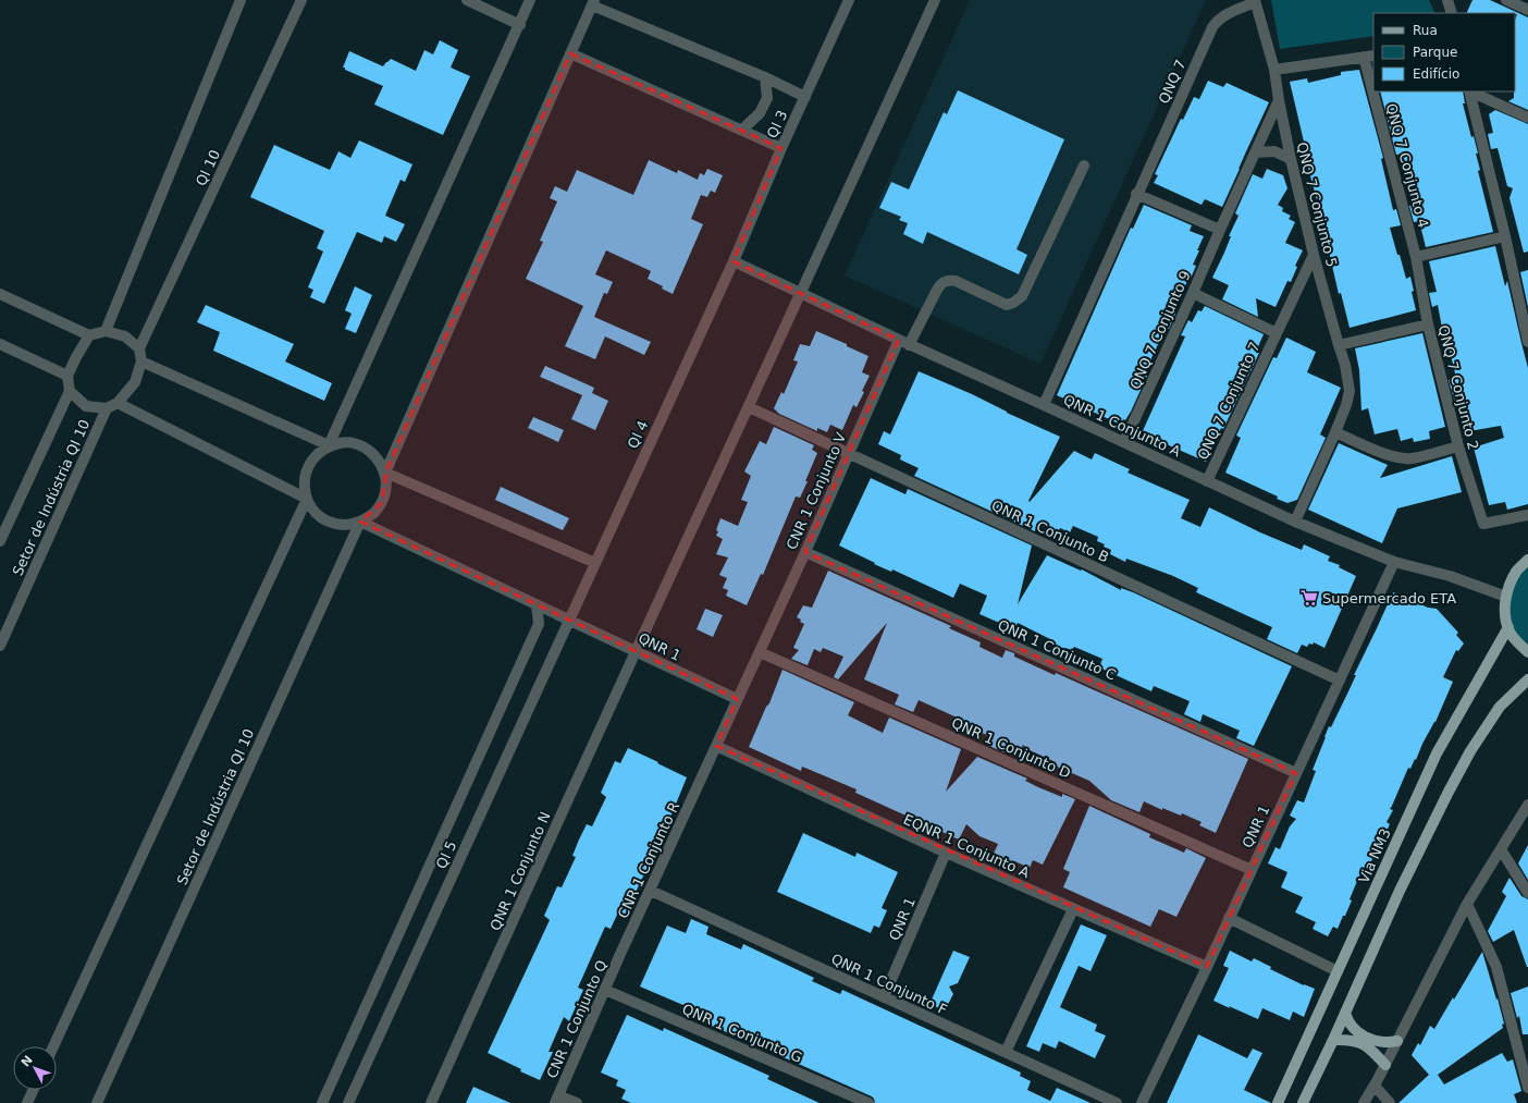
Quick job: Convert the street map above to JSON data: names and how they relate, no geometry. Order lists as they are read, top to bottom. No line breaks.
{"streets":{"main road":["Via NM3"],"street":["QNQ 7","QI 3","QNQ 7 Conjunto 4","QI 10","QNQ 7 Conjunto 5","QNQ 7 Conjunto 9","QNQ 7 Conjunto 2","QNQ 7 Conjunto 7","QNR 1 Conjunto A","QI 4","CNR 1 Conjunto V","Setor de Indústria QI 10","QNR 1 Conjunto B","QNR 1","QNR 1 Conjunto C","QNR 1 Conjunto D","EQNR 1 Conjunto A","QI 5","CNR 1 Conjunto R","QNR 1 Conjunto N","QNR 1 Conjunto F","CNR 1 Conjunto Q","QNR 1 Conjunto G"]},"crossings":[["QNQ 7","QNQ 7 Conjunto 5"],["QNQ 7","QNR 1 Conjunto A"],["QI 3","QNR 1 Conjunto A"],["QI 3","QI 4"],["QNQ 7 Conjunto 4","QNQ 7 Conjunto 2"],["QI 10","Setor de Indústria QI 10"],["QNQ 7 Conjunto 5","QNQ 7 Conjunto 9"],["QNQ 7 Conjunto 5","QNQ 7 Conjunto 7"],["QNQ 7 Conjunto 5","QNR 1 Conjunto A"],["QNQ 7 Conjunto 9","QNR 1 Conjunto A"],["QNQ 7 Conjunto 7","QNR 1 Conjunto A"],["QNR 1 Conjunto A","QI 4"],["QNR 1 Conjunto A","CNR 1 Conjunto V"],["QNR 1 Conjunto A","QNR 1"],["QNR 1 Conjunto A","QNR 1 Conjunto N"],["QI 4","QNR 1"],["QI 4","QI 5"],["CNR 1 Conjunto V","QNR 1 Conjunto B"],["CNR 1 Conjunto V","QNR 1 Conjunto C"],["CNR 1 Conjunto V","QNR 1 Conjunto D"],["Setor de Indústria QI 10","QNR 1"],["QNR 1 Conjunto B","QNR 1"],["QNR 1 Conjunto B","QNR 1 Conjunto N"],["QNR 1","QNR 1 Conjunto C"],["QNR 1","QNR 1 Conjunto D"],["QNR 1","EQNR 1 Conjunto A"],["QNR 1","QI 5"],["QNR 1","QNR 1 Conjunto N"],["QNR 1","QNR 1 Conjunto F"],["EQNR 1 Conjunto A","CNR 1 Conjunto R"],["CNR 1 Conjunto R","QNR 1 Conjunto F"],["CNR 1 Conjunto R","CNR 1 Conjunto Q"],["CNR 1 Conjunto Q","QNR 1 Conjunto G"]],"places":{"supermarket":["Supermercado ETA"]},"legend":["Rua","Parque","Edifício"],"north":"top left"}
